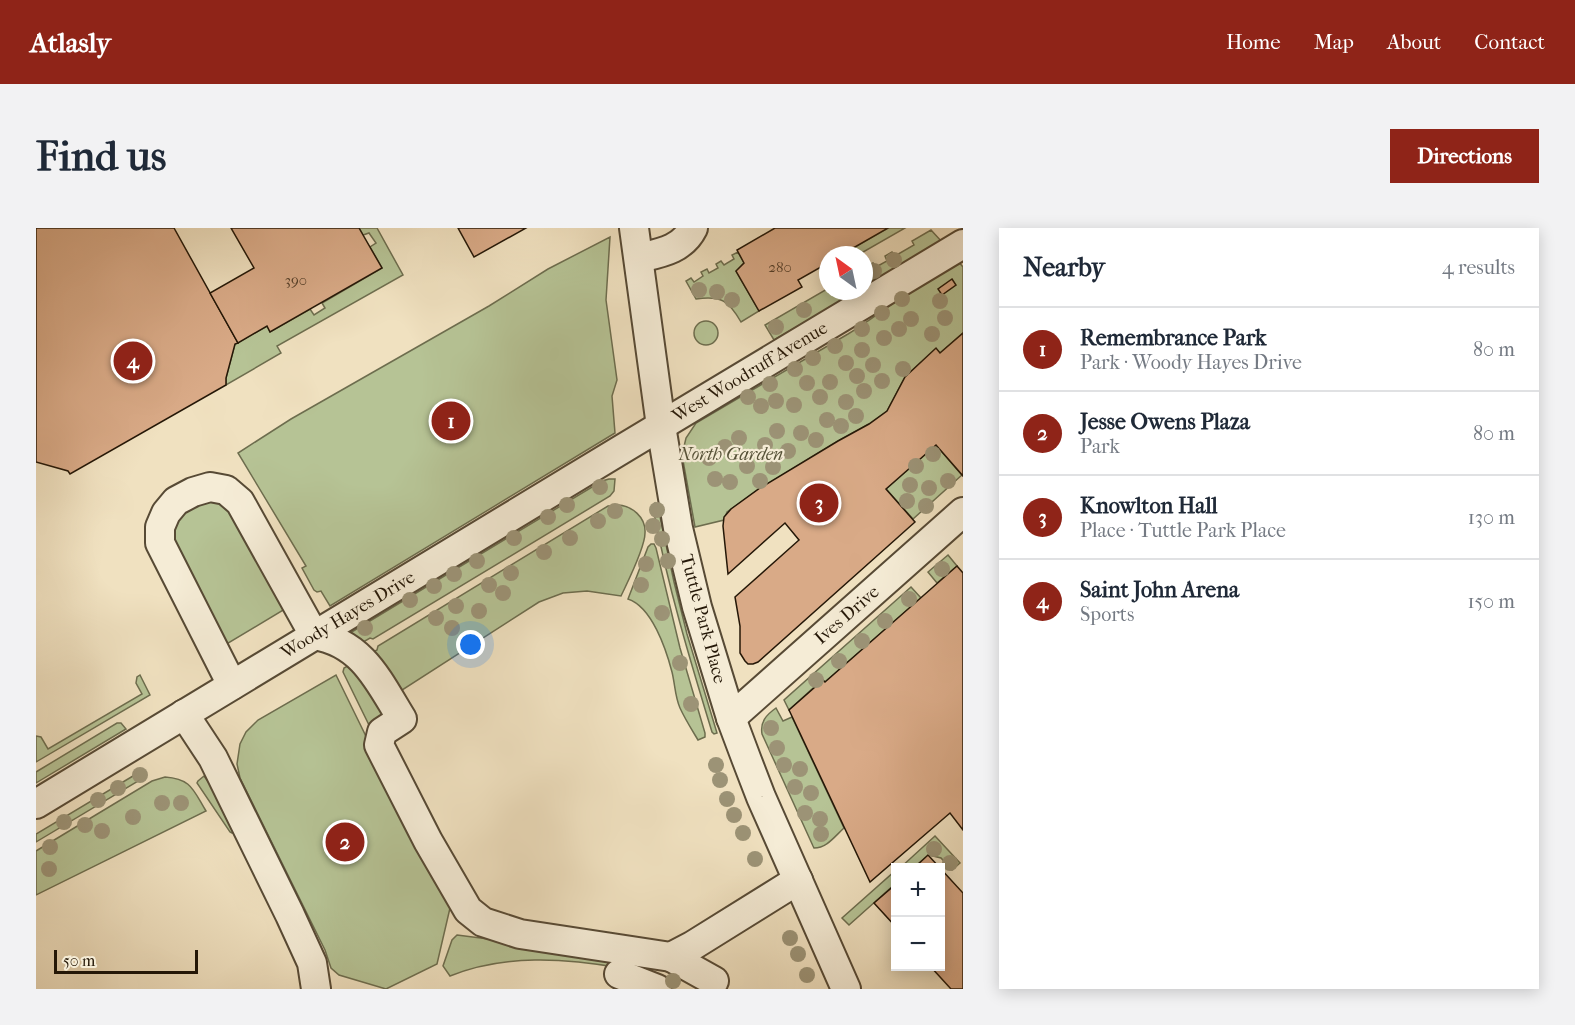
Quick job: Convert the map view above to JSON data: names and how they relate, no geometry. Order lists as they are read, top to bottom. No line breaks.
{"streets":{"street":["West Woodruff Avenue","Woody Hayes Drive","Ives Drive","Tuttle Park Place"]},"crossings":[["West Woodruff Avenue","Woody Hayes Drive"],["West Woodruff Avenue","Tuttle Park Place"],["Woody Hayes Drive","Tuttle Park Place"],["Ives Drive","Tuttle Park Place"]],"parks":["North Garden"],"house_numbers":["280","390"],"scale_bar":"50 m","north":"top left","page":{"header":"Atlasly","nav":["Home","Map","About","Contact"],"buttons":"Directions","title":"Find us","heading":["Nearby","4 results"],"list":[{"mark":"1","name":"Remembrance Park","note":"Park · Woody Hayes Drive","value":"80 m"},{"mark":"2","name":"Jesse Owens Plaza","note":"Park","value":"80 m"},{"mark":"3","name":"Knowlton Hall","note":"Place · Tuttle Park Place","value":"130 m"},{"mark":"4","name":"Saint John Arena","note":"Sports","value":"150 m"}],"pins":["4","1","3","2"],"map_buttons":["+","−"],"scale":"50 m"}}
